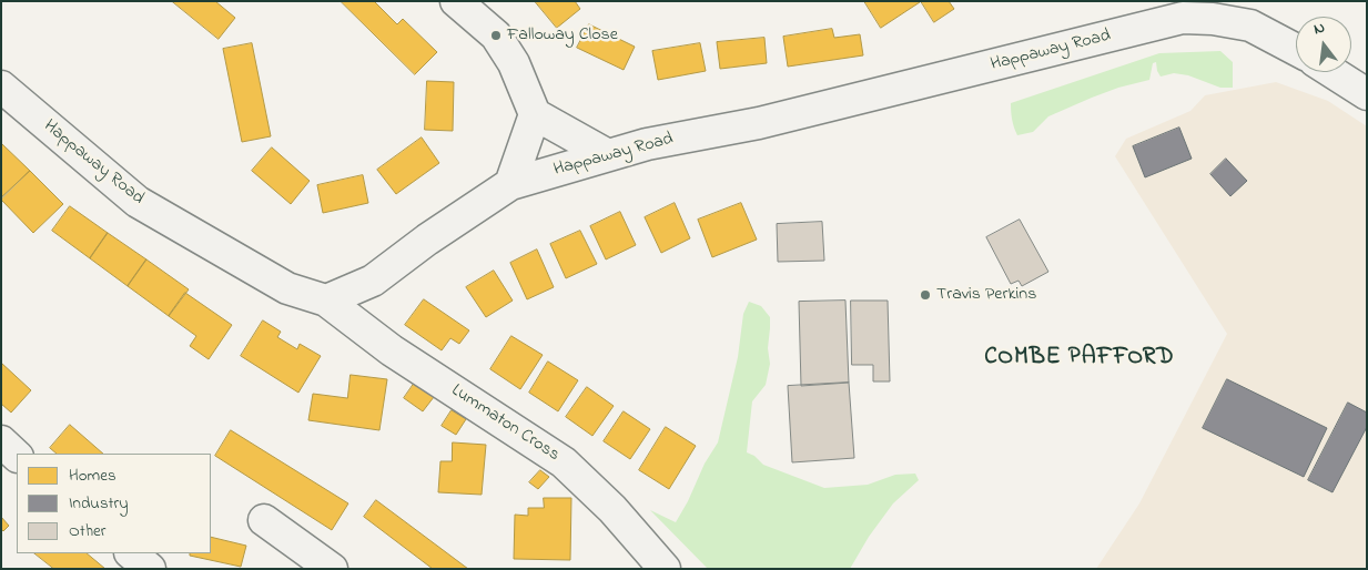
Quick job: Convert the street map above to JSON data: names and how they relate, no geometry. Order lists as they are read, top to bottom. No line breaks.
{"streets":{"street":["Happaway Road","Lummaton Cross"]},"crossings":[["Happaway Road","Lummaton Cross"]],"districts":["COMBE PAFFORD"],"places":["Falloway Close","Travis Perkins"],"legend":["Homes","Industry","Other"],"north":"top"}
